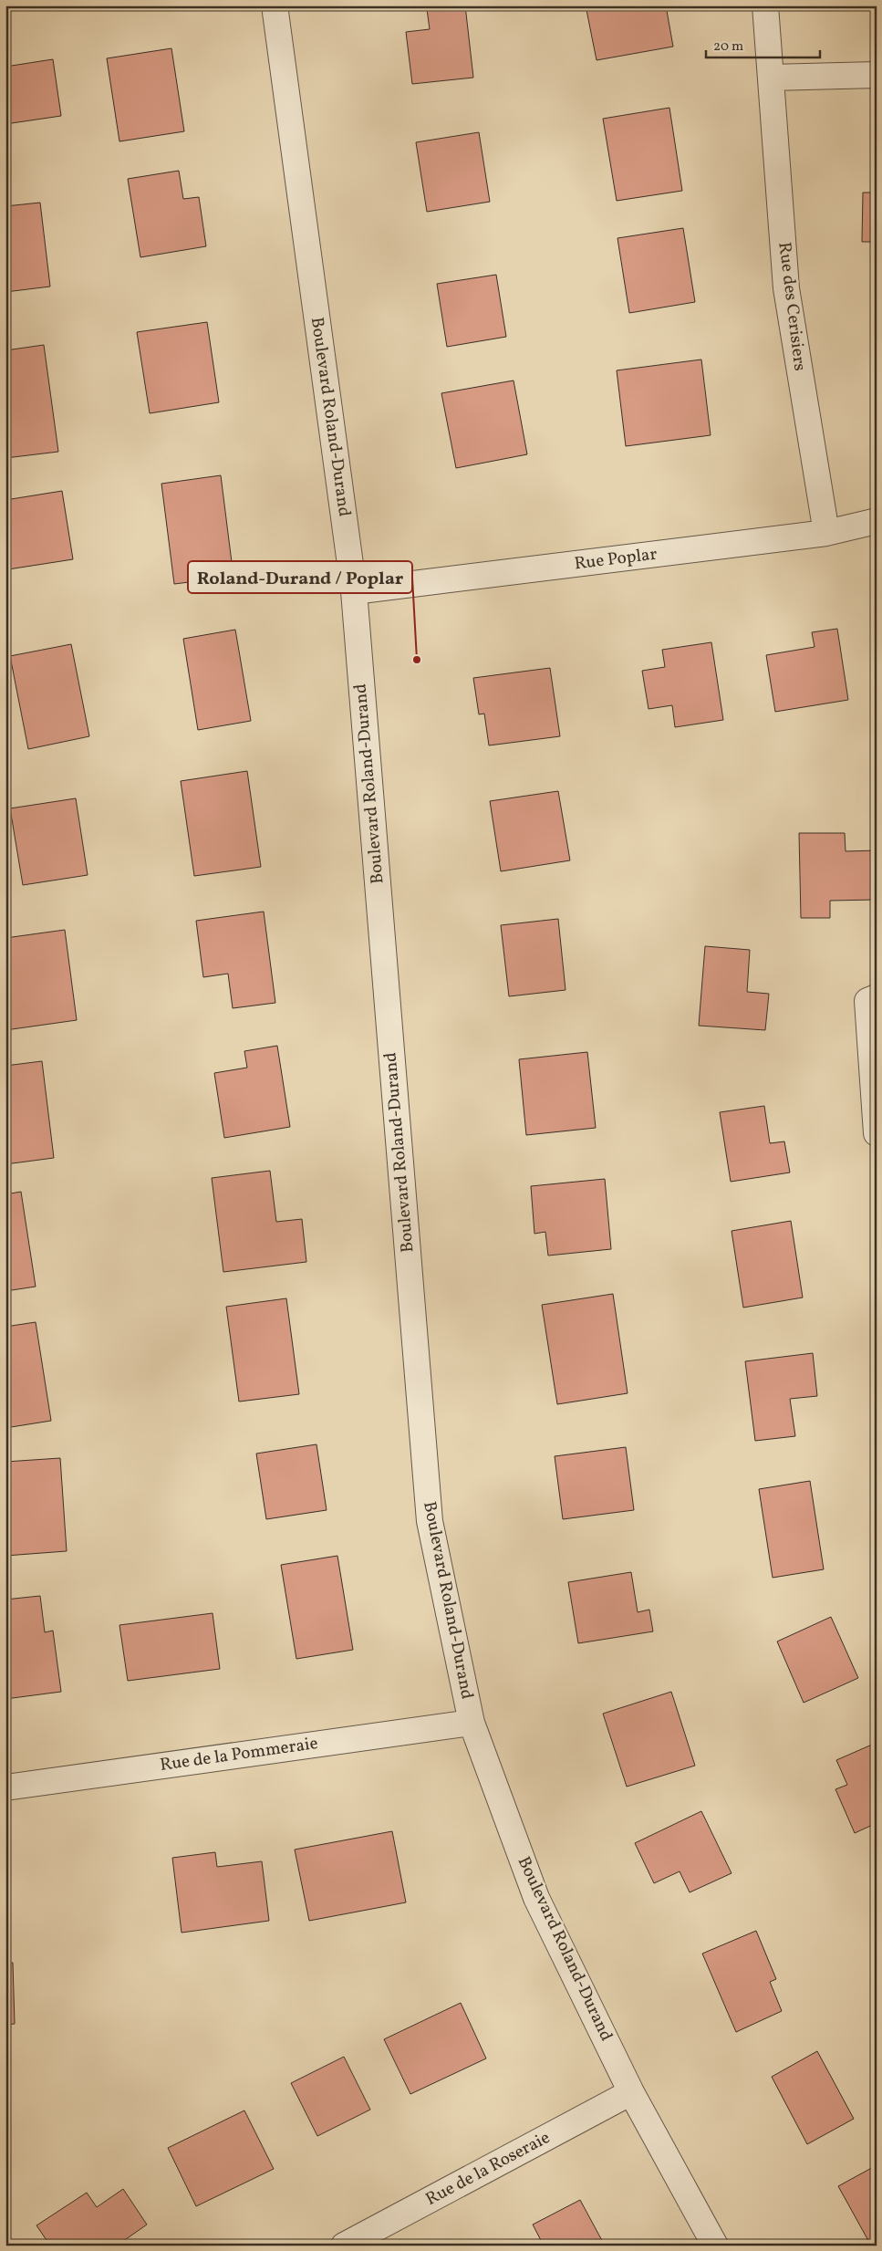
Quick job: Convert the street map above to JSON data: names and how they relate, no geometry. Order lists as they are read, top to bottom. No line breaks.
{"streets":{"street":["Rue des Cerisiers","Boulevard Roland-Durand","Rue Poplar","Rue de la Pommeraie","Rue de la Roseraie"]},"crossings":[["Rue des Cerisiers","Rue Poplar"],["Boulevard Roland-Durand","Rue Poplar"],["Boulevard Roland-Durand","Rue de la Pommeraie"],["Boulevard Roland-Durand","Rue de la Roseraie"]],"places":["Roland-Durand / Poplar"],"scale_bar":"20 m"}
